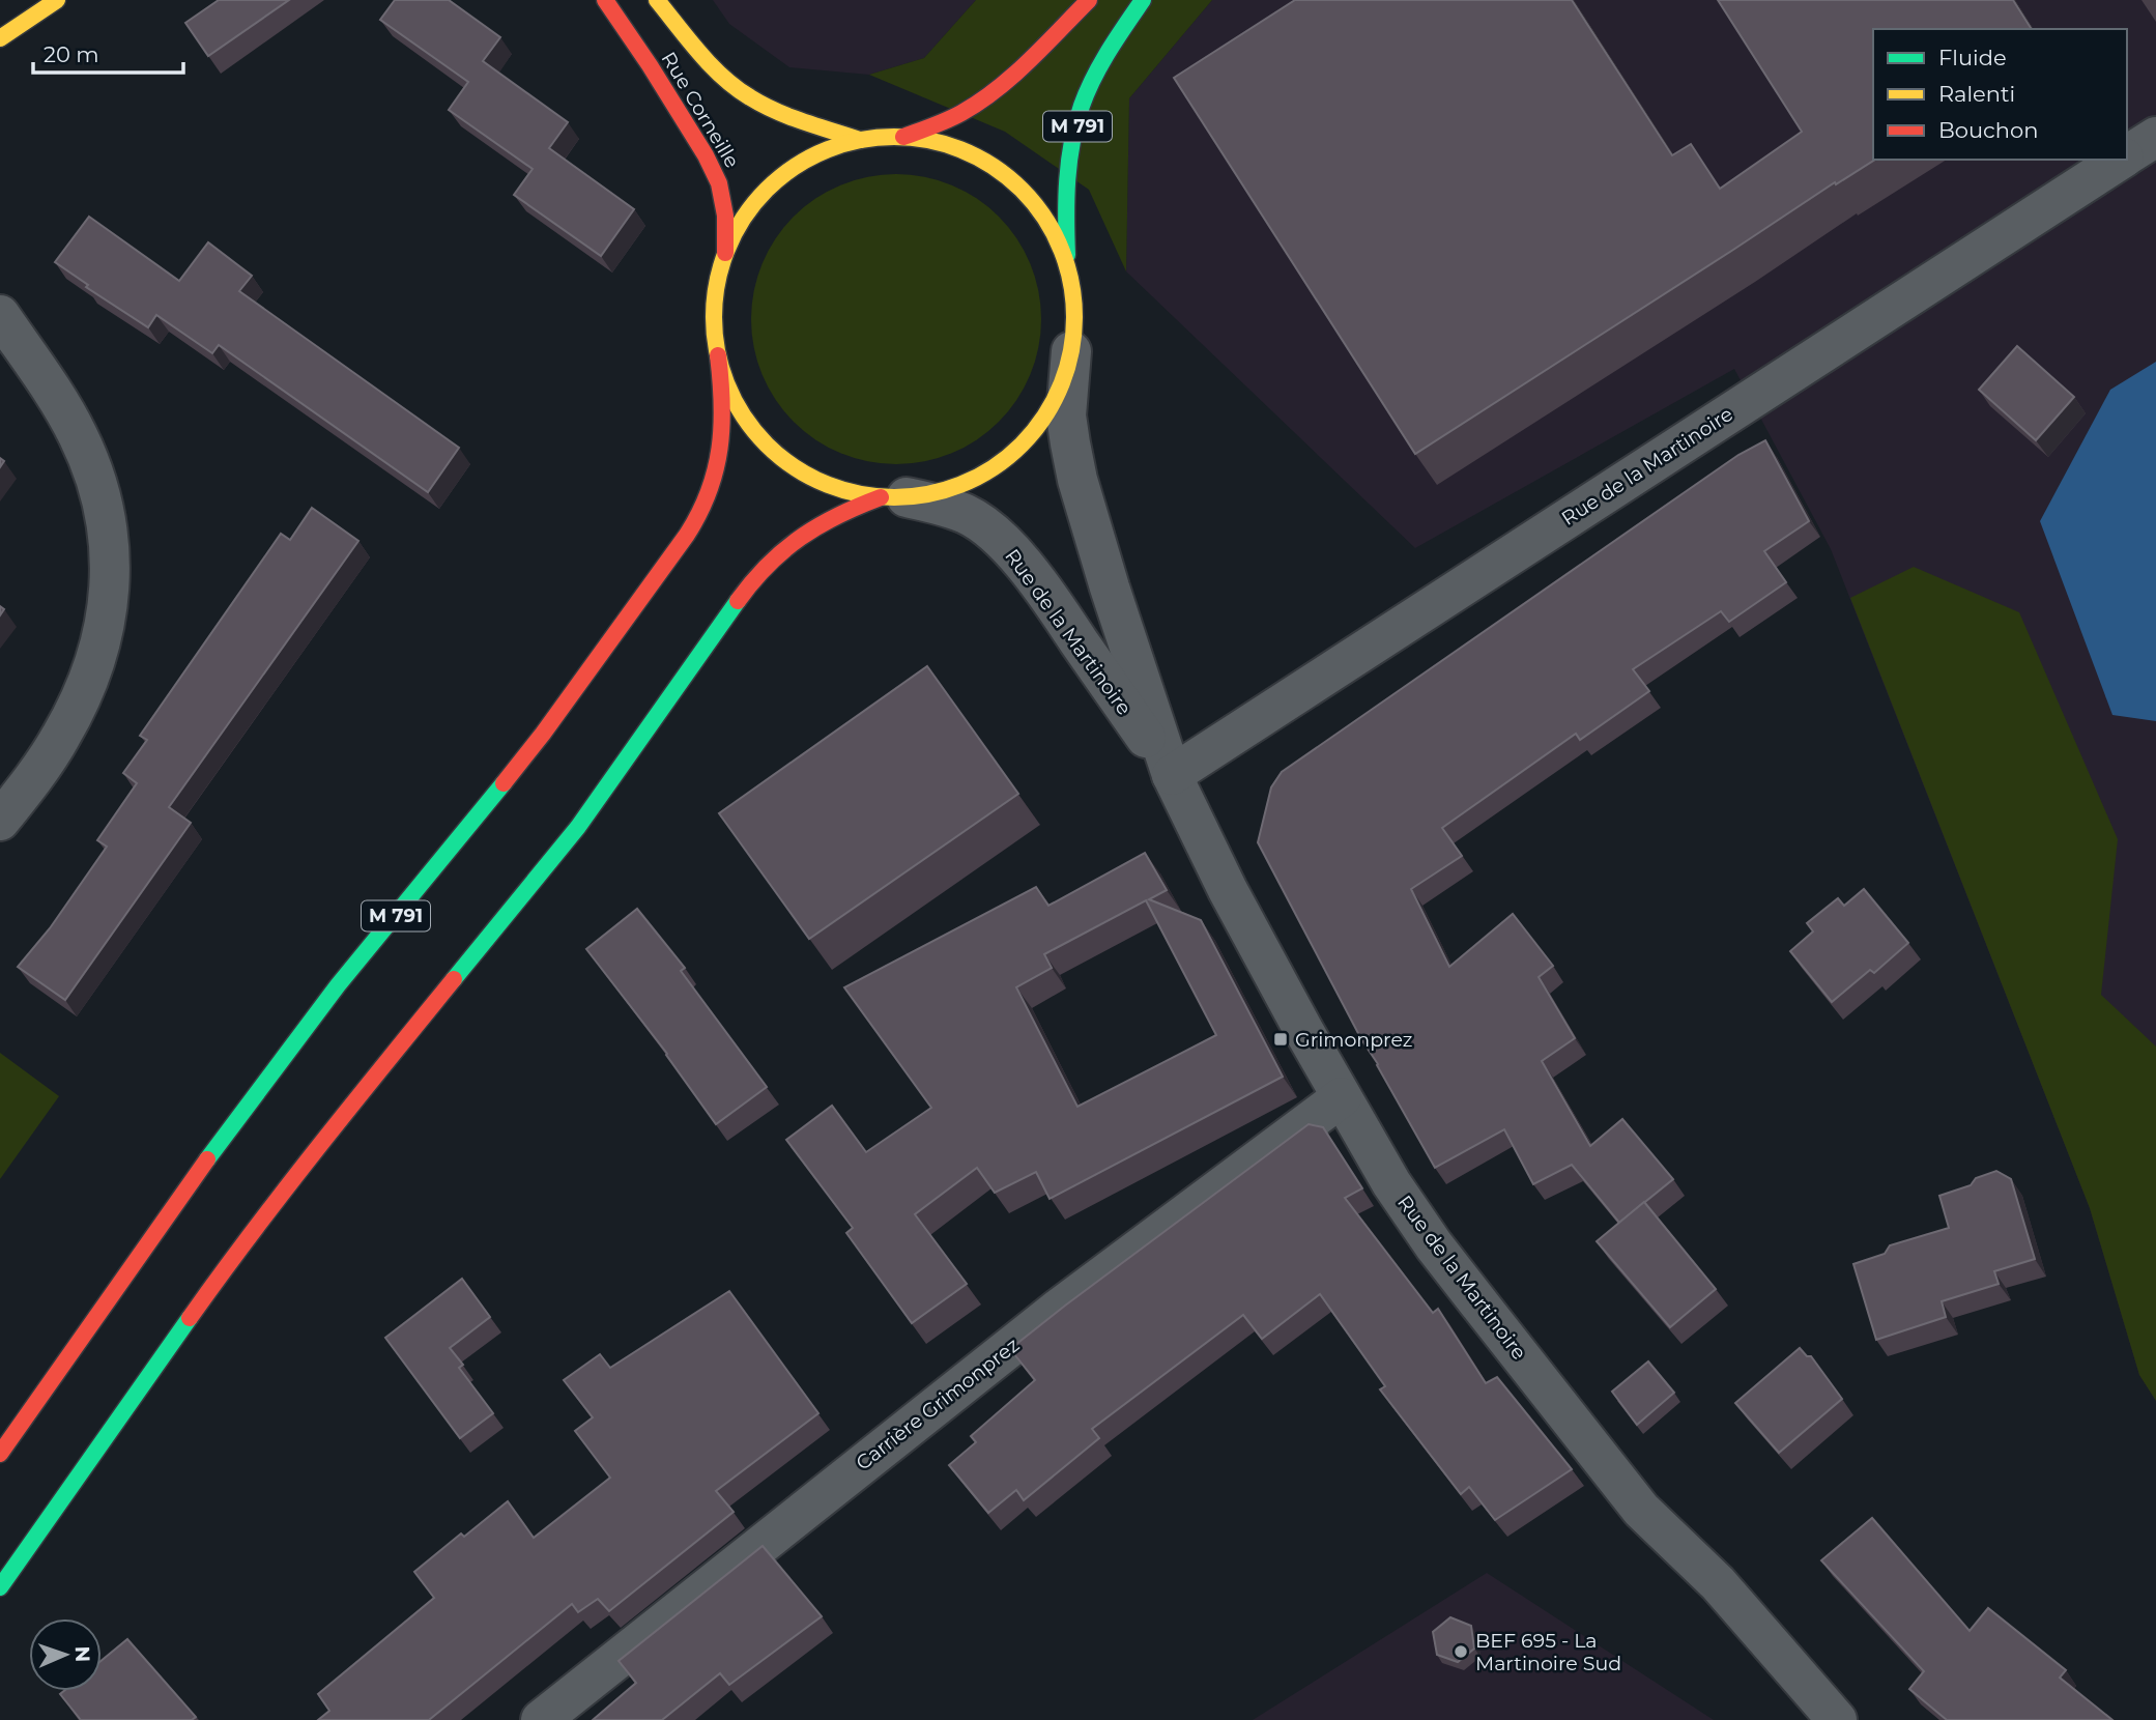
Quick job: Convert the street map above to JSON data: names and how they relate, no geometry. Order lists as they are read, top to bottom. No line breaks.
{"streets":{"main road":["Rue Corneille","M 791"],"street":["Rue de la Martinoire","Carrière Grimonprez"]},"crossings":[["Rue de la Martinoire","Carrière Grimonprez"]],"places":{"transit":["Grimonprez"],"other":["BEF 695 - La Martinoire Sud"]},"legend":["Fluide","Ralenti","Bouchon"],"scale_bar":"20 m","north":"right"}
